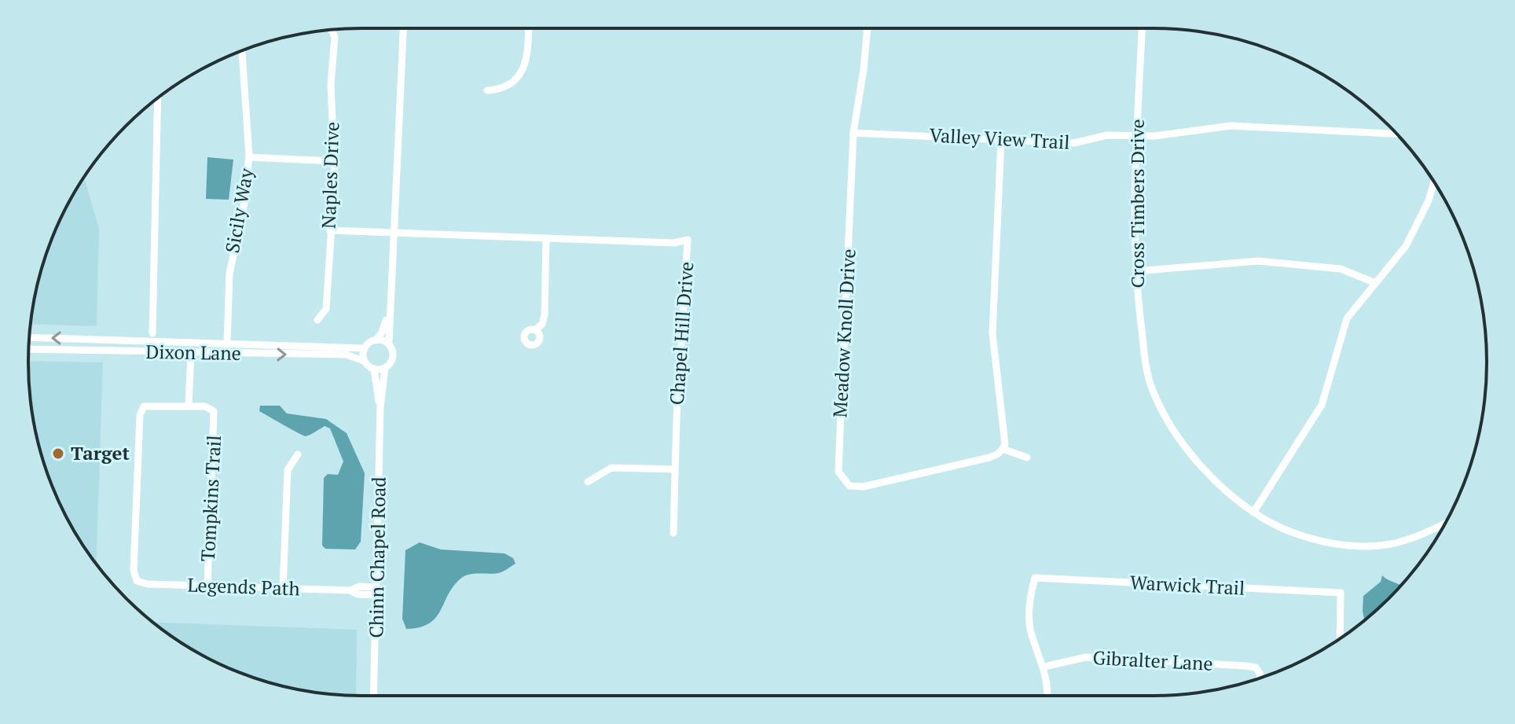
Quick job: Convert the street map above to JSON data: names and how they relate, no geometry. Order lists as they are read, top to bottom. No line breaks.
{"streets":{"street":["Valley View Trail","Naples Drive","Cross Timbers Drive","Sicily Way","Chapel Hill Drive","Meadow Knoll Drive","Dixon Lane","Tompkins Trail","Chinn Chapel Road","Warwick Trail","Legends Path","Gibralter Lane"]},"crossings":[["Valley View Trail","Cross Timbers Drive"],["Valley View Trail","Meadow Knoll Drive"],["Naples Drive","Chapel Hill Drive"],["Sicily Way","Dixon Lane"],["Dixon Lane","Chinn Chapel Road"],["Tompkins Trail","Legends Path"],["Chinn Chapel Road","Legends Path"],["Warwick Trail","Gibralter Lane"]],"places":["Target"]}
